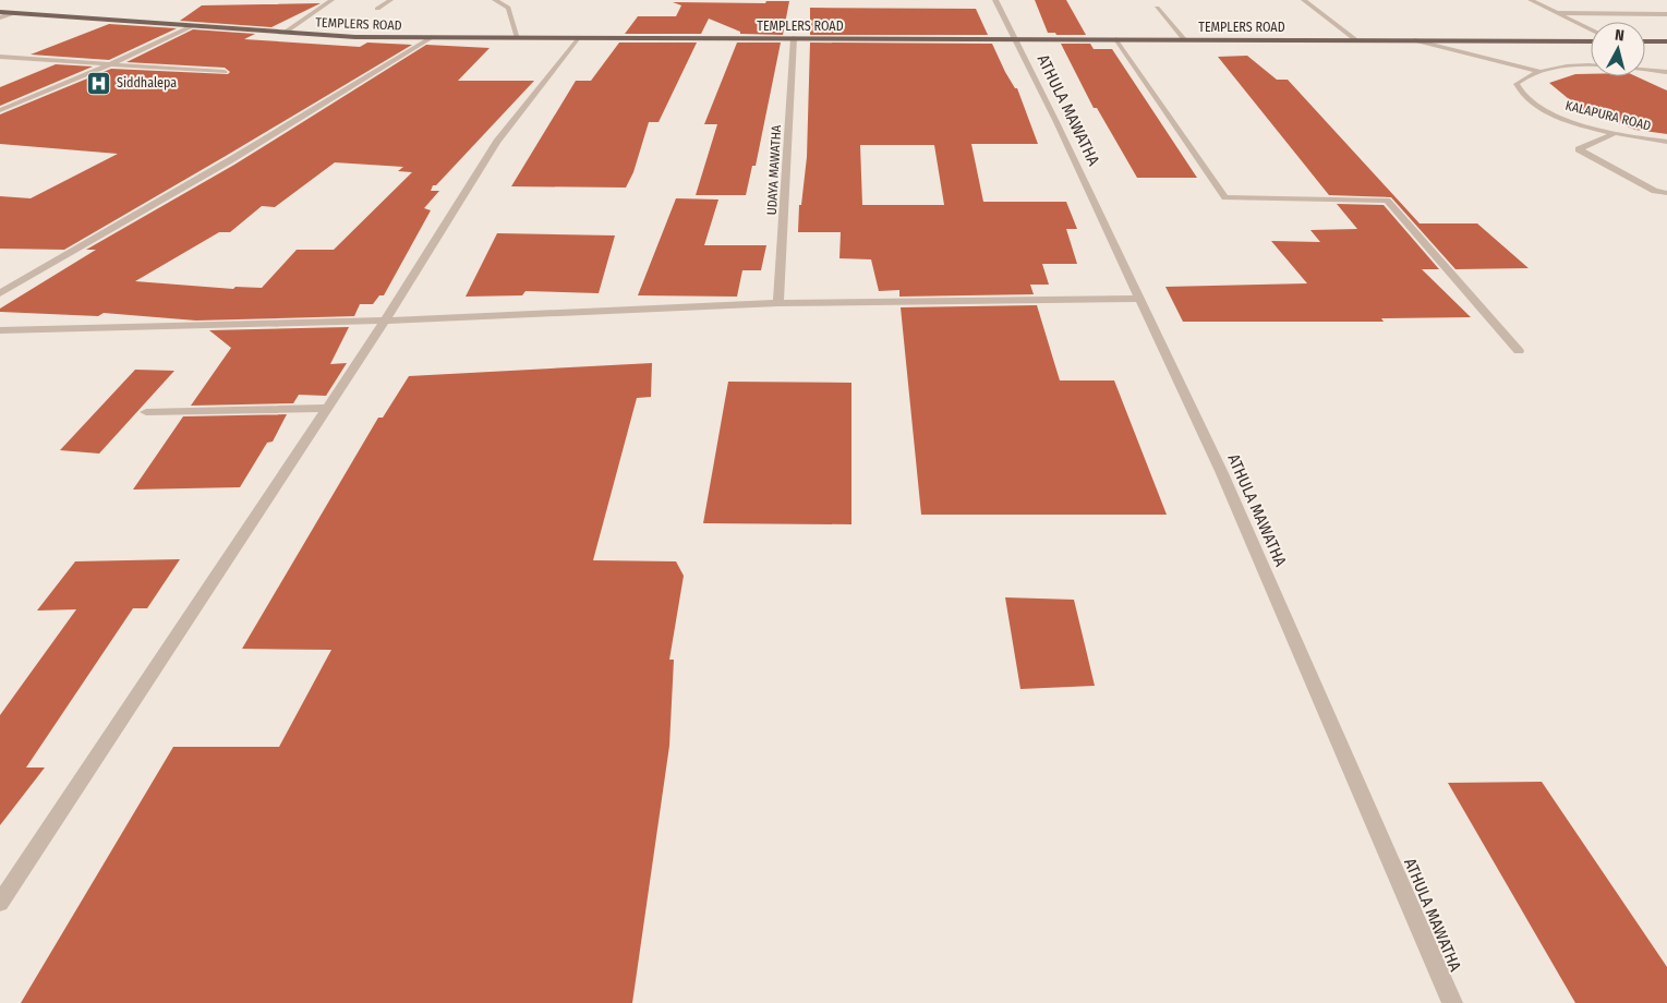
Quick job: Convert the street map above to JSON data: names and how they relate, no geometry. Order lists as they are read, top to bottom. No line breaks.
{"streets":{"main road":["TEMPLERS ROAD"],"street":["ATHULA MAWATHA","KALAPURA ROAD","UDAYA MAWATHA"]},"crossings":[["TEMPLERS ROAD","ATHULA MAWATHA"],["TEMPLERS ROAD","KALAPURA ROAD"],["TEMPLERS ROAD","UDAYA MAWATHA"]],"places":{"hospital":["Siddhalepa"]},"north":"top"}
